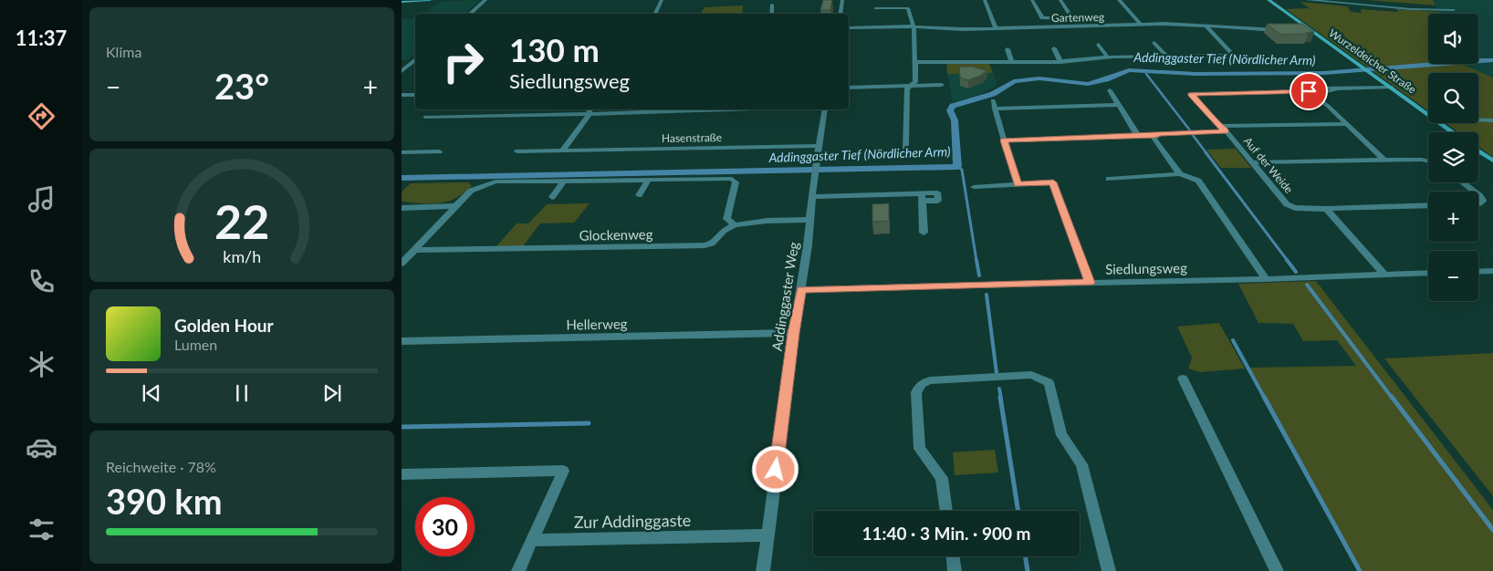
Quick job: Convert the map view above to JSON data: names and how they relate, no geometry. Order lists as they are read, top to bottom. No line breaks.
{"streets":{"main road":["Wurzeldeicher Straße"],"street":["Gartenweg","Hasenstraße","Auf der Weide","Glockenweg","Siedlungsweg","Addinggaster Weg","Hellerweg","Zur Addinggaste"]},"crossings":[["Wurzeldeicher Straße","Auf der Weide"],["Hasenstraße","Addinggaster Weg"],["Siedlungsweg","Addinggaster Weg"],["Addinggaster Weg","Hellerweg"],["Addinggaster Weg","Zur Addinggaste"]],"water":["Addinggaster Tief (Nördlicher Arm)"],"page":{"tabs":"11:37","tile":["Klima",["Reichweite · 78%","390 km"]],"map_buttons":["+","−"],"turn":["130 m","Siedlungsweg"],"heat":["−","23°","+"],"song":["Golden Hour","Lumen"],"limit":"30","trip":"11:40 · 3 Min. · 900 m","gauge":["22","km/h"]}}
